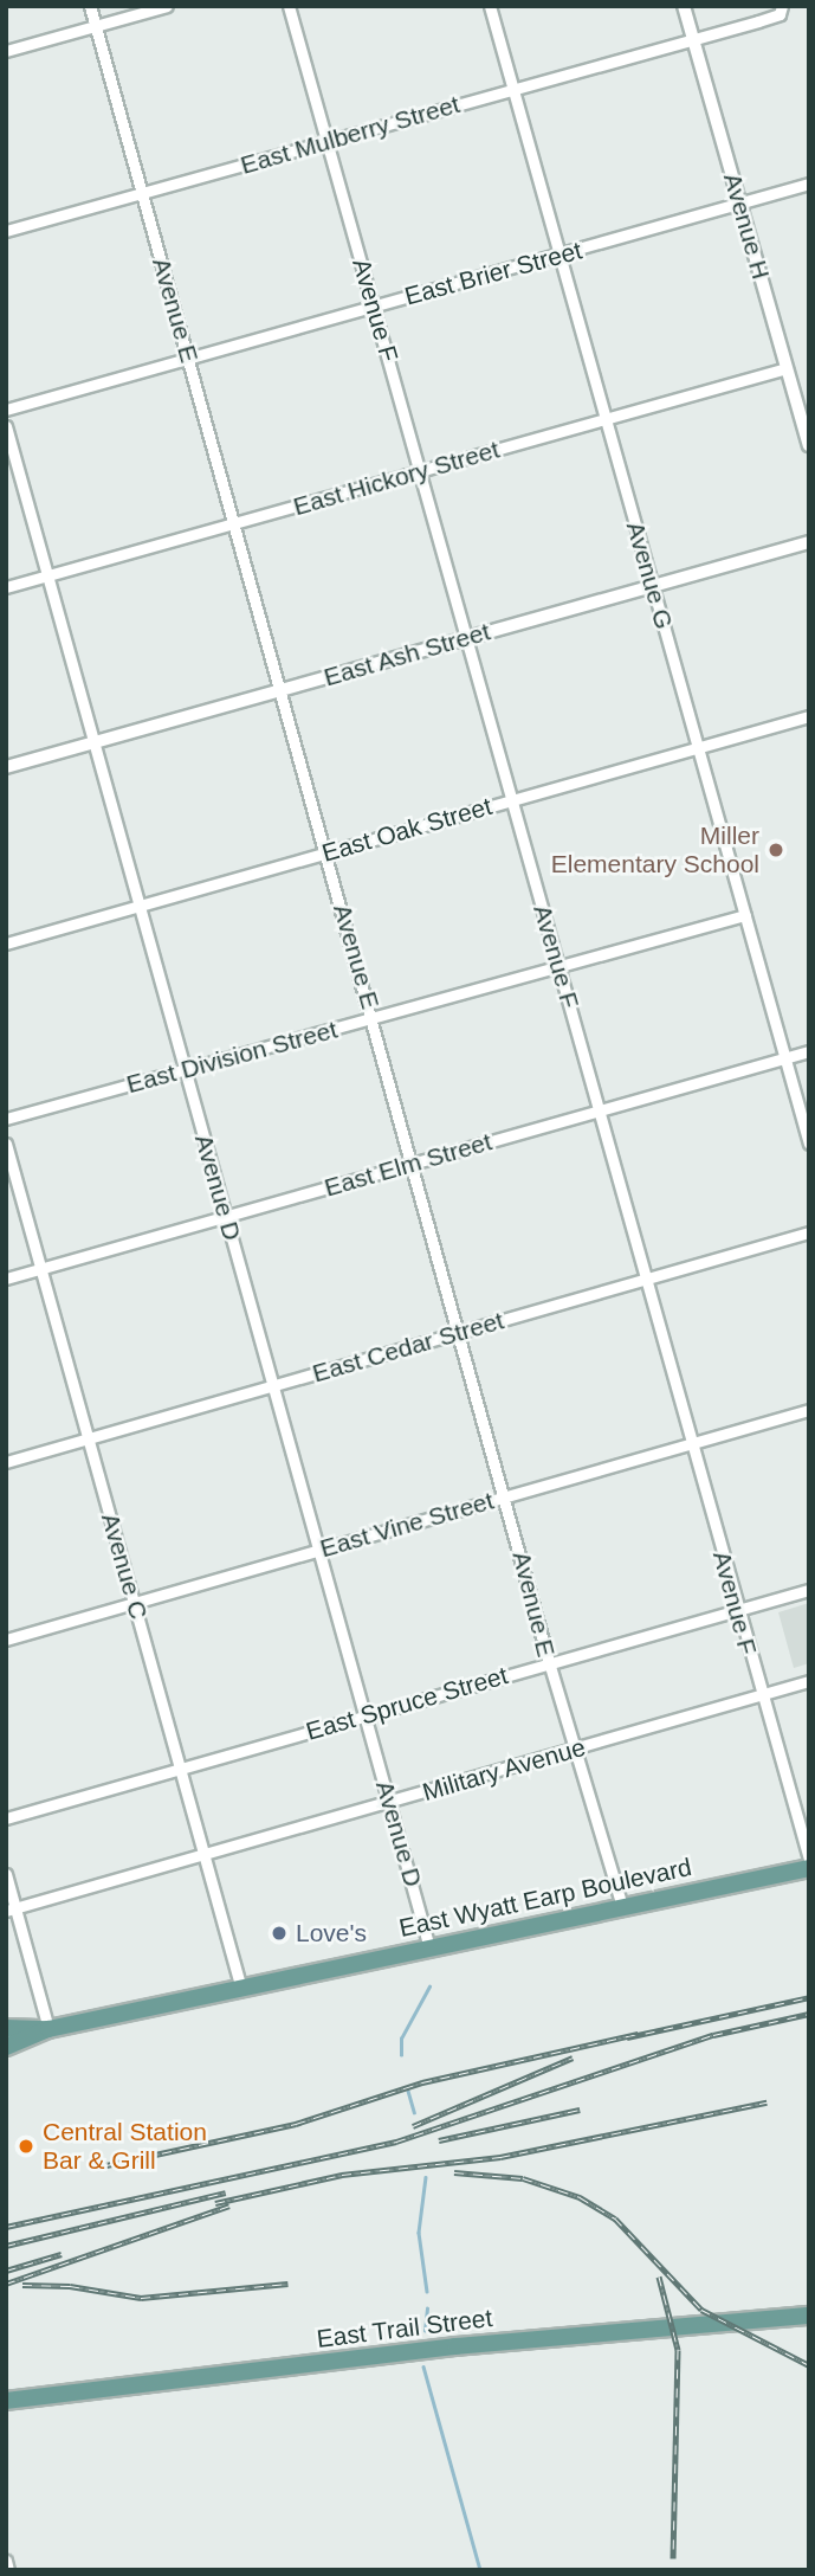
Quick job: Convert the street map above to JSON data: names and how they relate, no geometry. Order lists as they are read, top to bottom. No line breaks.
{"streets":{"main road":["East Wyatt Earp Boulevard","East Trail Street"],"street":["East Mulberry Street","Avenue H","East Brier Street","Avenue E","Avenue F","East Hickory Street","Avenue G","East Ash Street","East Oak Street","East Division Street","East Elm Street","Avenue D","East Cedar Street","East Vine Street","Avenue C","East Spruce Street","Military Avenue"]},"crossings":[["East Mulberry Street","Avenue H"],["East Mulberry Street","Avenue E"],["East Mulberry Street","Avenue F"],["East Mulberry Street","Avenue G"],["Avenue H","East Brier Street"],["Avenue H","East Hickory Street"],["East Brier Street","Avenue E"],["East Brier Street","Avenue F"],["East Brier Street","Avenue G"],["Avenue E","East Hickory Street"],["Avenue E","East Ash Street"],["Avenue E","East Oak Street"],["Avenue E","East Division Street"],["Avenue E","East Elm Street"],["Avenue E","East Cedar Street"],["Avenue E","East Vine Street"],["Avenue E","East Spruce Street"],["Avenue E","Military Avenue"],["Avenue E","East Wyatt Earp Boulevard"],["Avenue F","East Hickory Street"],["Avenue F","East Ash Street"],["Avenue F","East Oak Street"],["Avenue F","East Division Street"],["Avenue F","East Elm Street"],["Avenue F","East Cedar Street"],["Avenue F","East Vine Street"],["Avenue F","East Spruce Street"],["Avenue F","Military Avenue"],["East Hickory Street","Avenue G"],["East Hickory Street","Avenue D"],["Avenue G","East Ash Street"],["Avenue G","East Oak Street"],["Avenue G","East Division Street"],["Avenue G","East Elm Street"],["East Ash Street","Avenue D"],["East Oak Street","Avenue D"],["East Division Street","Avenue D"],["East Elm Street","Avenue D"],["East Elm Street","Avenue C"],["Avenue D","East Cedar Street"],["Avenue D","East Vine Street"],["Avenue D","East Spruce Street"],["Avenue D","Military Avenue"],["Avenue D","East Wyatt Earp Boulevard"],["East Cedar Street","Avenue C"],["East Vine Street","Avenue C"],["Avenue C","East Spruce Street"],["Avenue C","Military Avenue"],["Avenue C","East Wyatt Earp Boulevard"]],"places":["Miller Elementary School","Love's","Central Station Bar & Grill"]}
